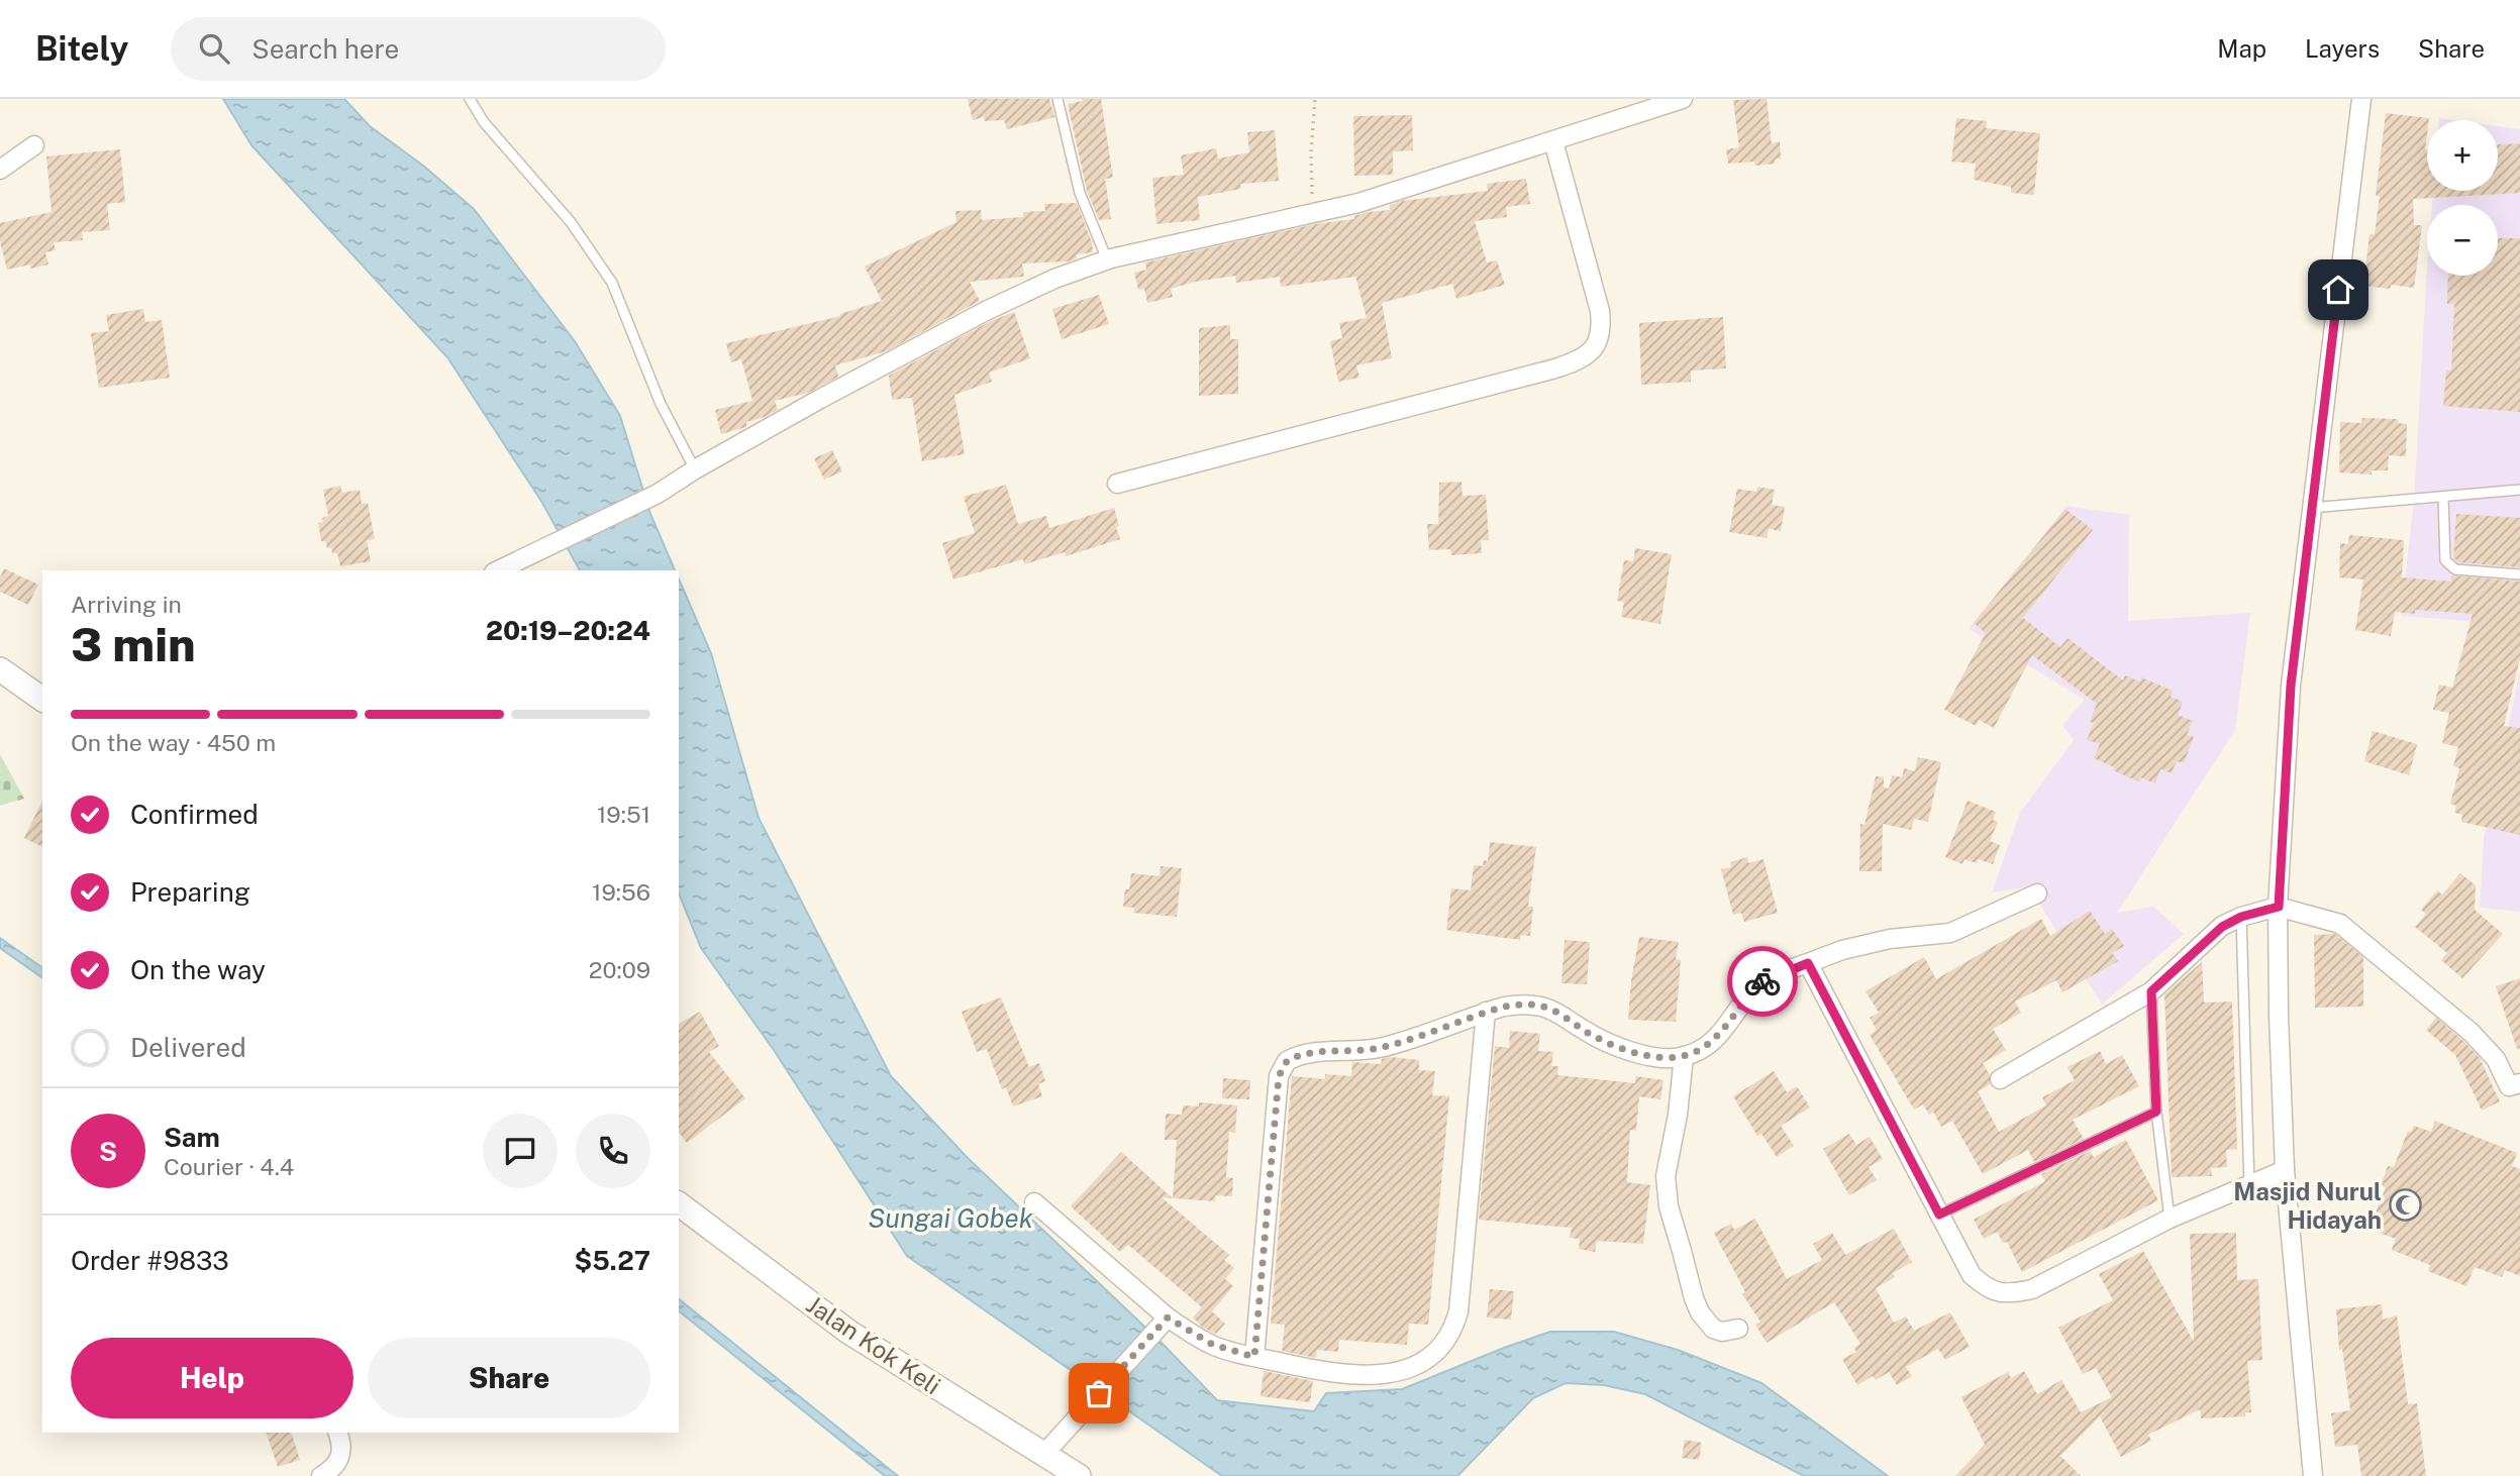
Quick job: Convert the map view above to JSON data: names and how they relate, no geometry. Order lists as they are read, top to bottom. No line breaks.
{"streets":{"street":["Jalan Kok Keli"]},"water":["Sungai Gobek"],"places":{"mosque":["Masjid Nurul Hidayah"]},"page":{"header":"Bitely","search":"Search here","nav":["Map","Layers","Share"],"map_buttons":["+","−"],"heading":["3 min","Arriving in","20:19–20:24"],"panel":["Sam","Courier · 4.4","Order #9833","$5.27"],"bar":"On the way · 450 m","list":[["Confirmed","19:51"],["Preparing","19:56"],["On the way","20:09"],"Delivered"],"round":"S","buttons":["Help","Share"]}}
